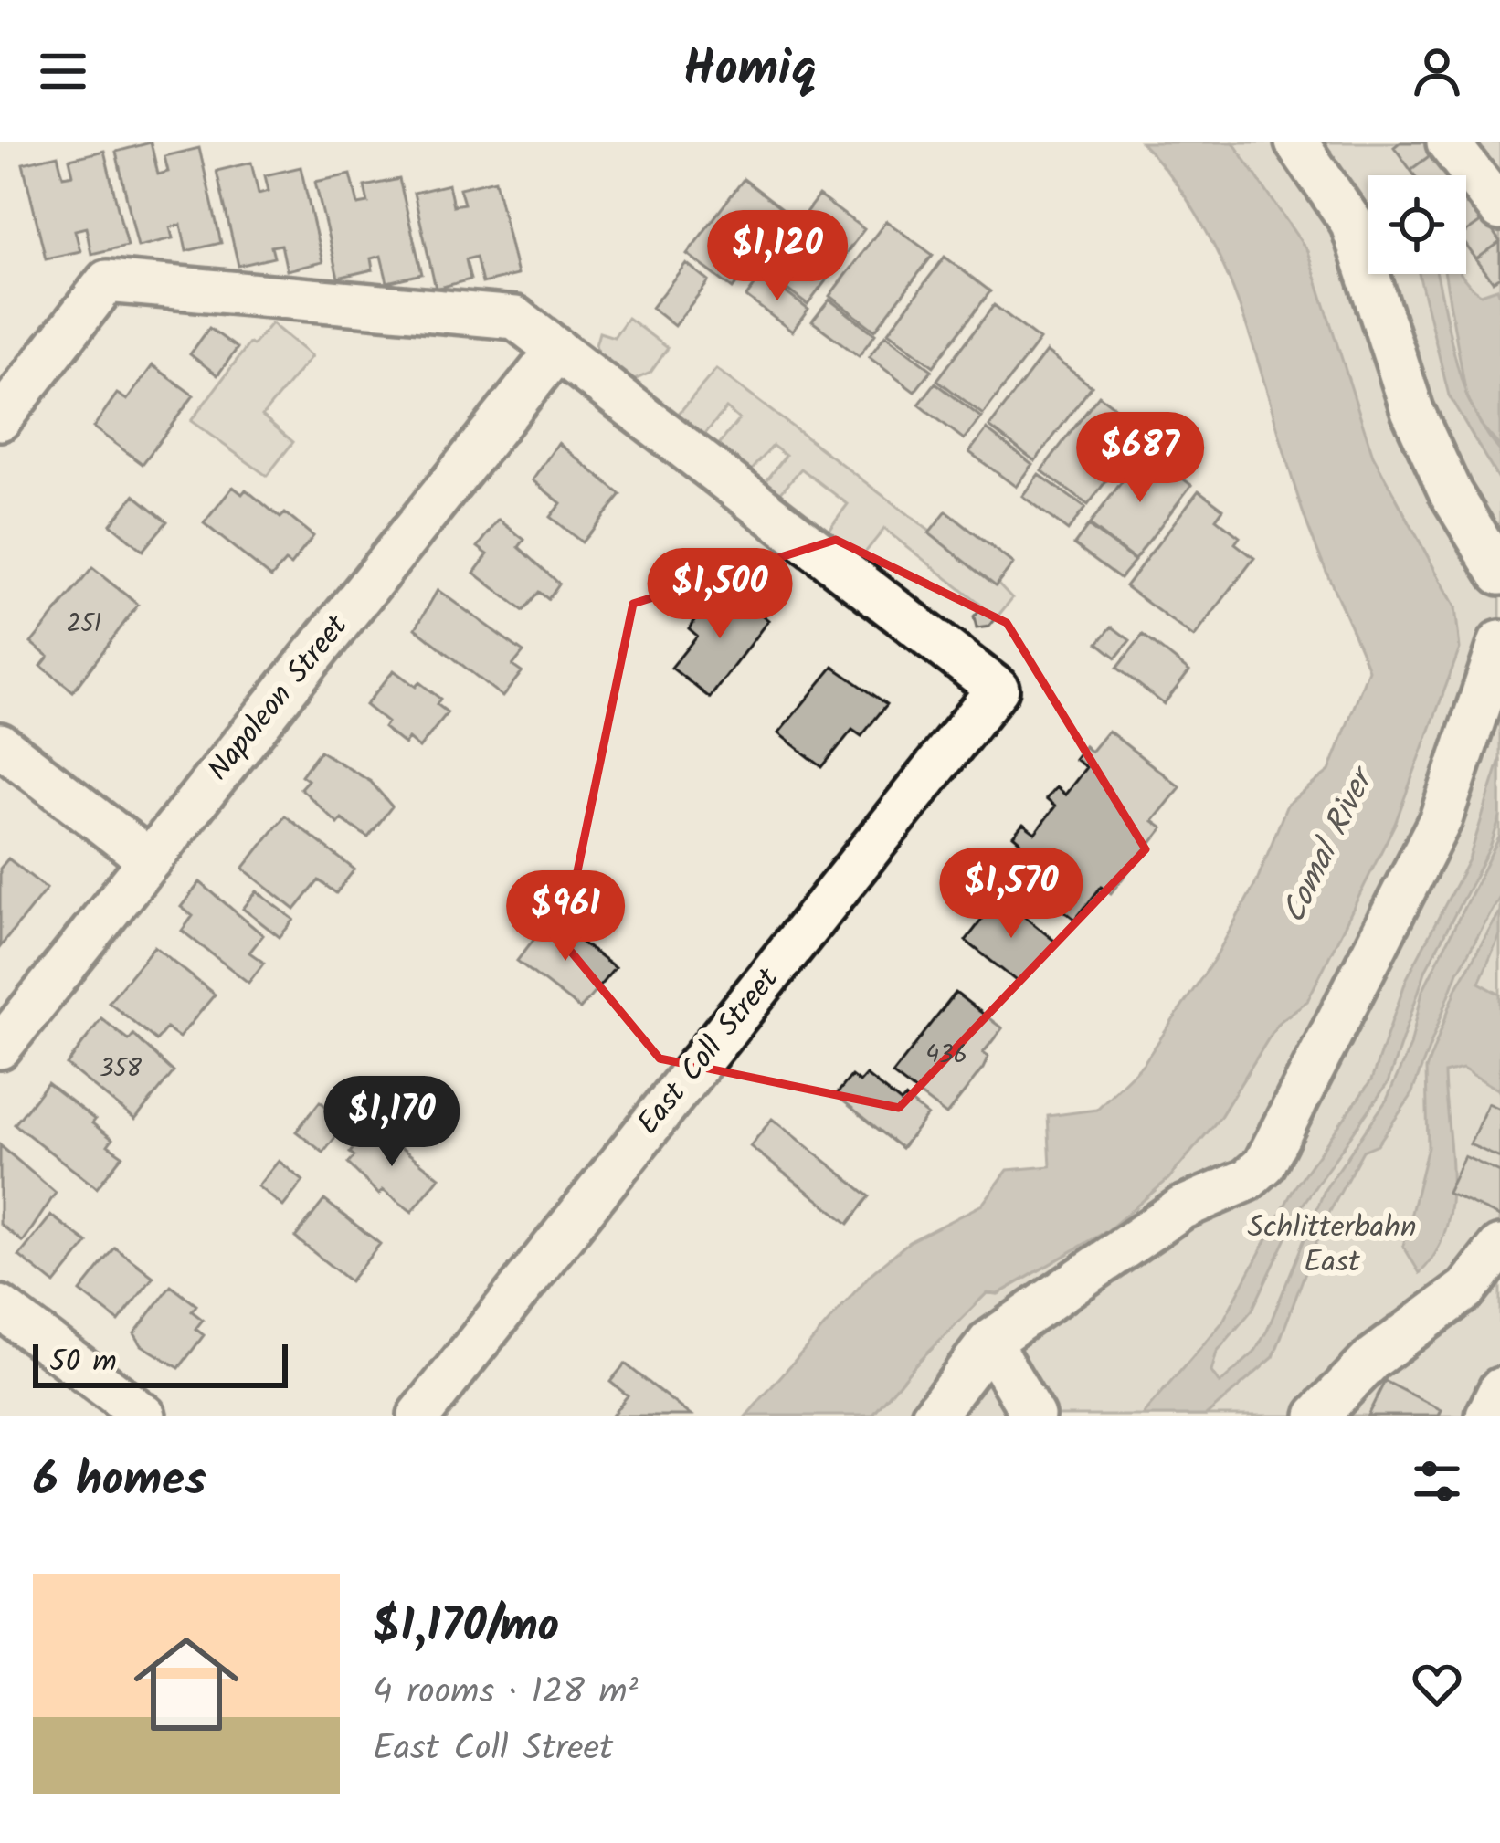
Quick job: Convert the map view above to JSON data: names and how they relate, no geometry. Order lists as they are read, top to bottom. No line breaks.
{"streets":{"street":["Napoleon Street","East Coll Street"]},"crossings":[["Napoleon Street","East Coll Street"]],"water":["Comal River"],"parks":["Schlitterbahn East"],"house_numbers":["251","436","358"],"scale_bar":"50 m","page":{"header":"Homiq","price":["$1,120","$687","$1,500","$1,570","$961","$1,170"],"scale":"50 m","heading":"6 homes","list":[{"name":"$1,170/mo","note":"4 rooms · 128 m² · East Coll Street"}]}}
